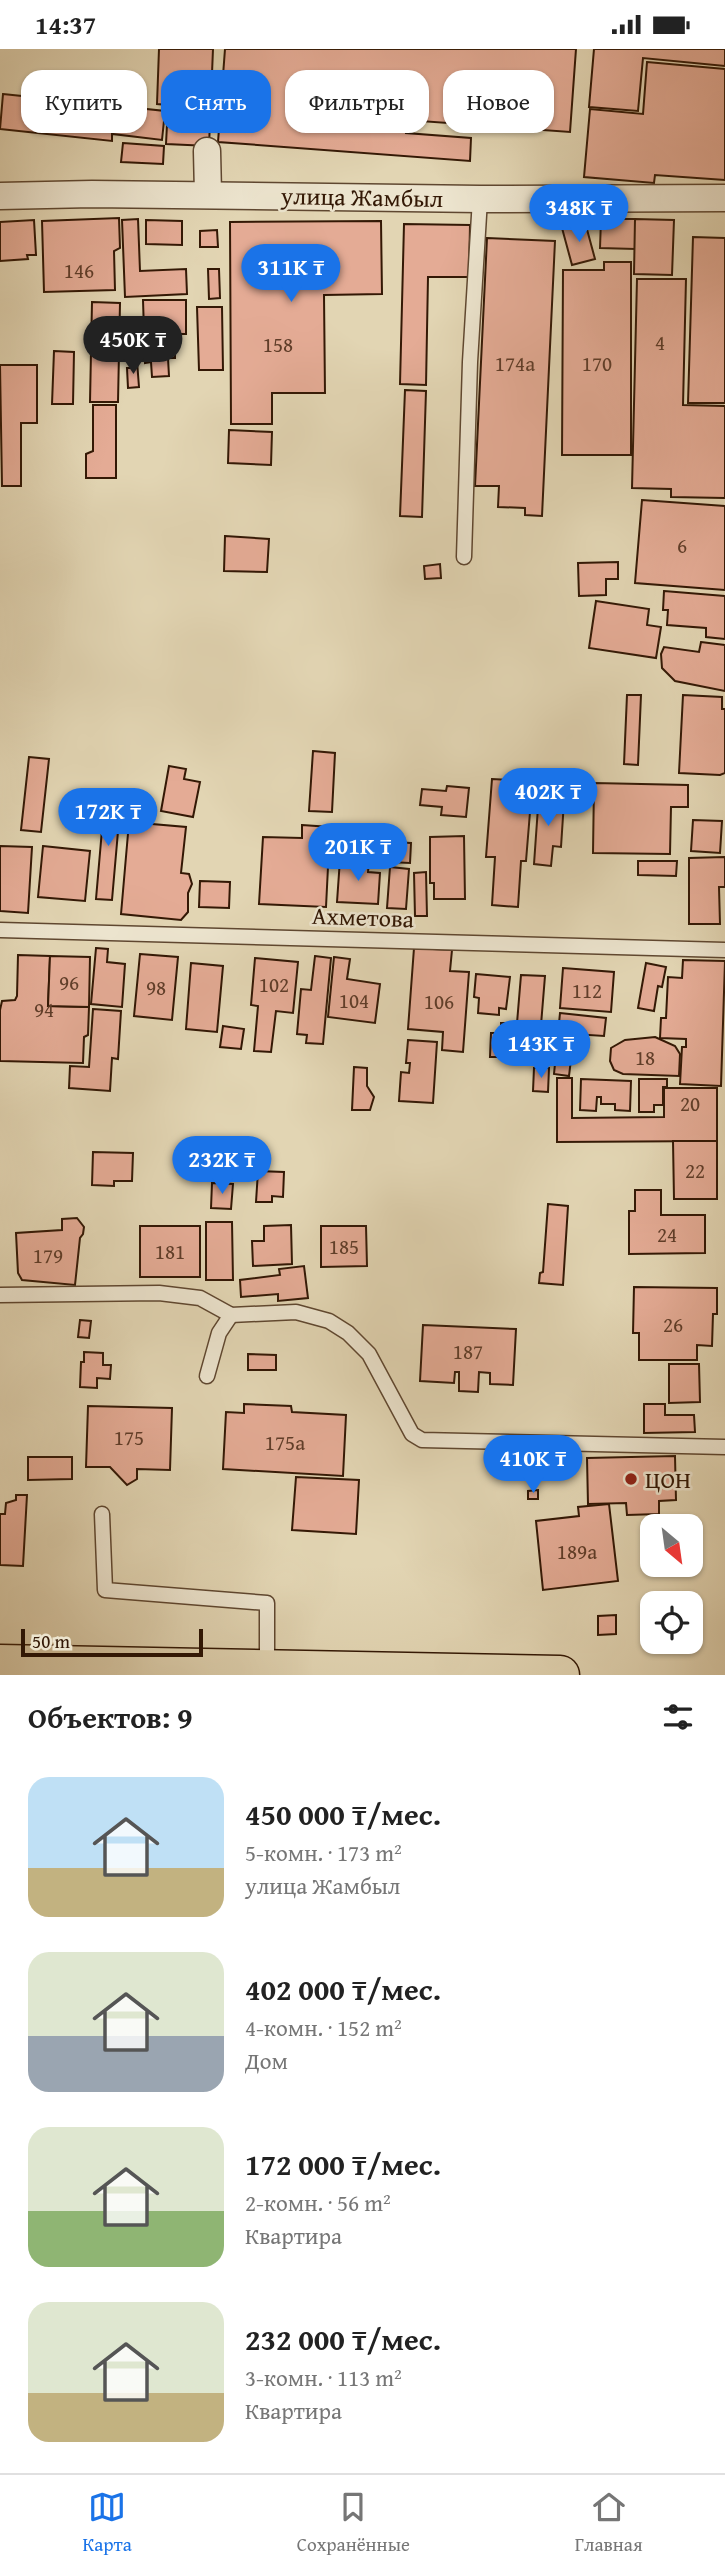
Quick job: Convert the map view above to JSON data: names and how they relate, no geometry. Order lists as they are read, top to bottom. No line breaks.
{"streets":{"street":["улица Жамбыл"],"lane":["Ахметова"]},"places":["ЦОН"],"house_numbers":["146","4","158","174а","170","6","96","102","98","112","104","106","94","18","20","22","24","185","181","179","26","187","175","175а","189а"],"scale_bar":"50 m","north":"bottom right","page":{"status":"14:37","chip":["Купить","Снять","Фильтры","Новое"],"price":["348K ₸","311K ₸","450K ₸","402K ₸","172K ₸","201K ₸","143K ₸","232K ₸","410K ₸"],"scale":"50 m","heading":"Объектов: 9","list":[{"name":"450 000 ₸/мес.","note":"5-комн. · 173 m² · улица Жамбыл"},{"name":"402 000 ₸/мес.","note":"4-комн. · 152 m² · Дом"},{"name":"172 000 ₸/мес.","note":"2-комн. · 56 m² · Квартира"},{"name":"232 000 ₸/мес.","note":"3-комн. · 113 m² · Квартира"}],"tabs":["Карта","Сохранённые","Главная"]}}
